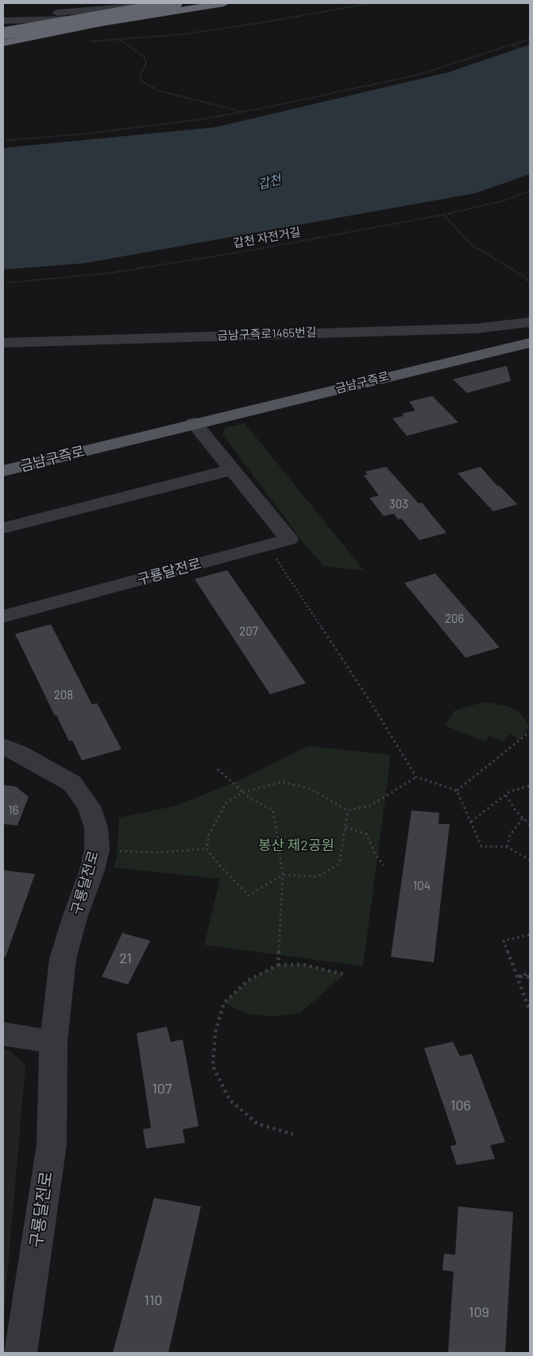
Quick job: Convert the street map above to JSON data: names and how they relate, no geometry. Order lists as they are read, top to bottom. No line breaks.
{"streets":{"main road":["금남구즉로"],"street":["금남구즉로1465번길","구룡달전로"],"path":["갑천 자전거길"]},"water":["갑천"],"parks":["봉산 제2공원"],"house_numbers":["303","206","207","208","16","104","21","107","106","110","109"]}
